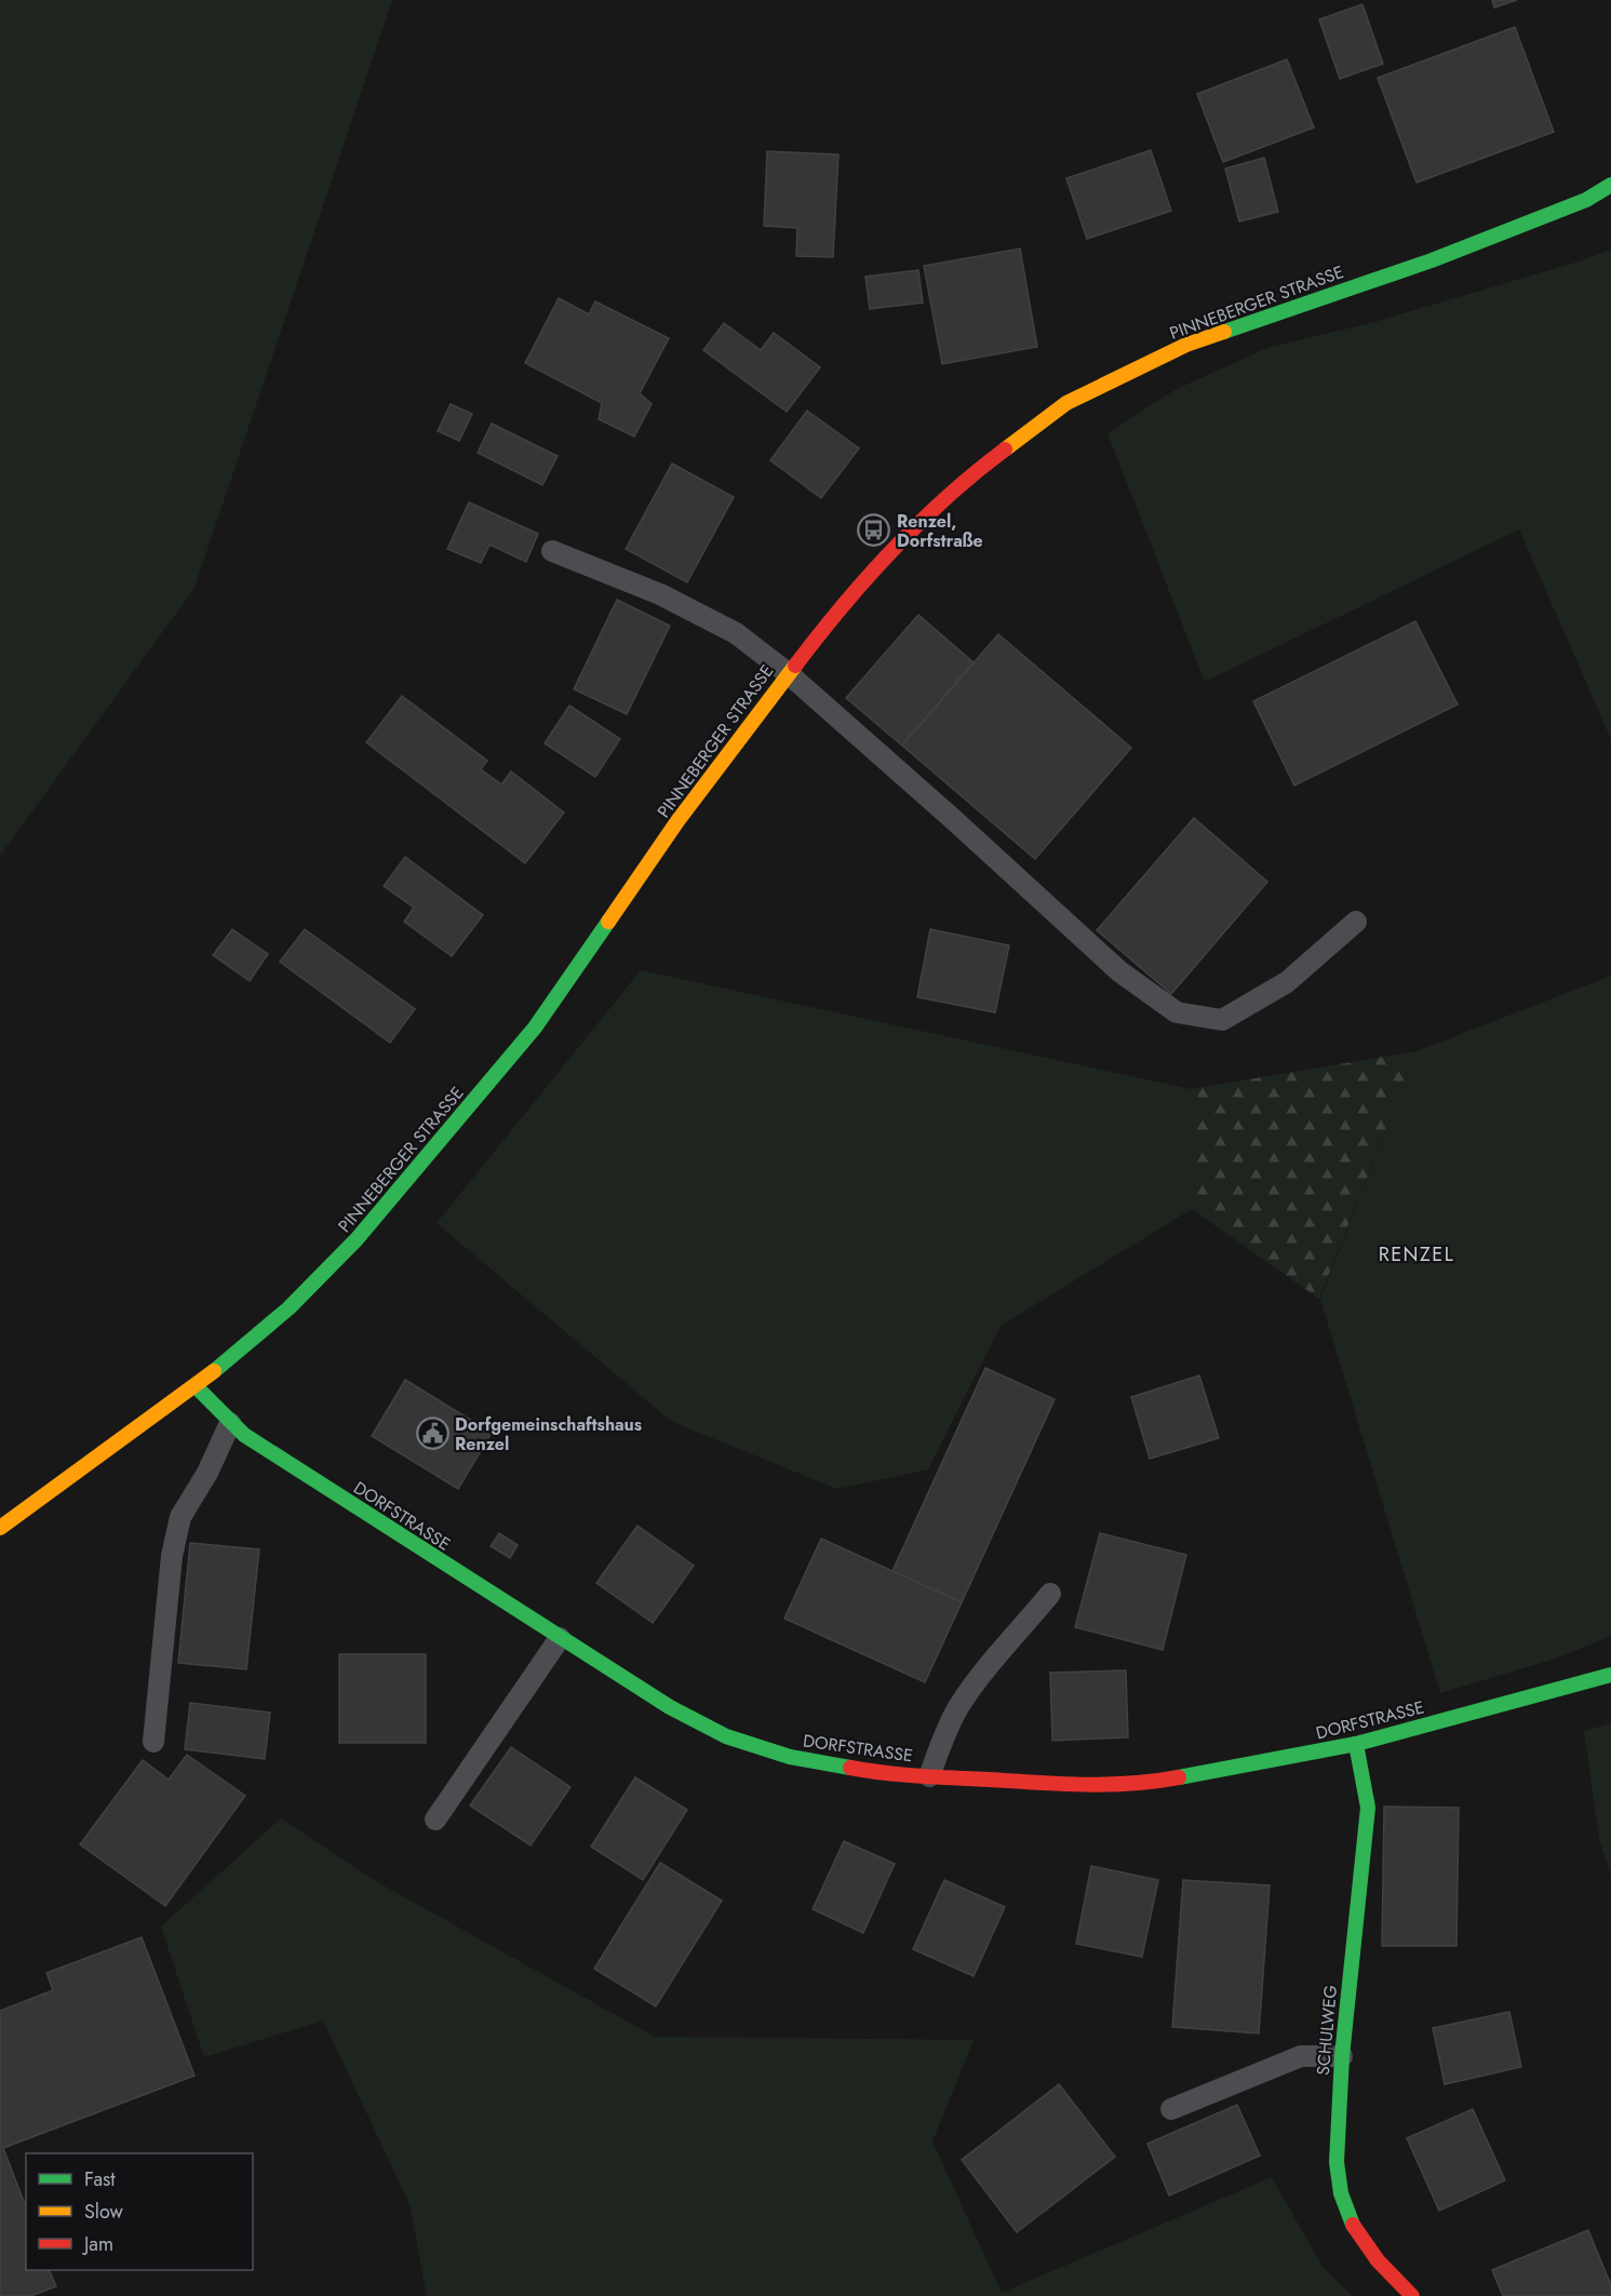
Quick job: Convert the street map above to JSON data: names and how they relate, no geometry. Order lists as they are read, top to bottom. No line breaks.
{"streets":{"main road":["PINNEBERGER STRASSE","DORFSTRASSE","SCHULWEG"]},"crossings":[["PINNEBERGER STRASSE","DORFSTRASSE"],["DORFSTRASSE","SCHULWEG"]],"districts":["RENZEL"],"places":{"bus stop":["Renzel, Dorfstraße"],"public building":["Dorfgemeinschaftshaus Renzel"]},"legend":["Fast","Slow","Jam"]}
